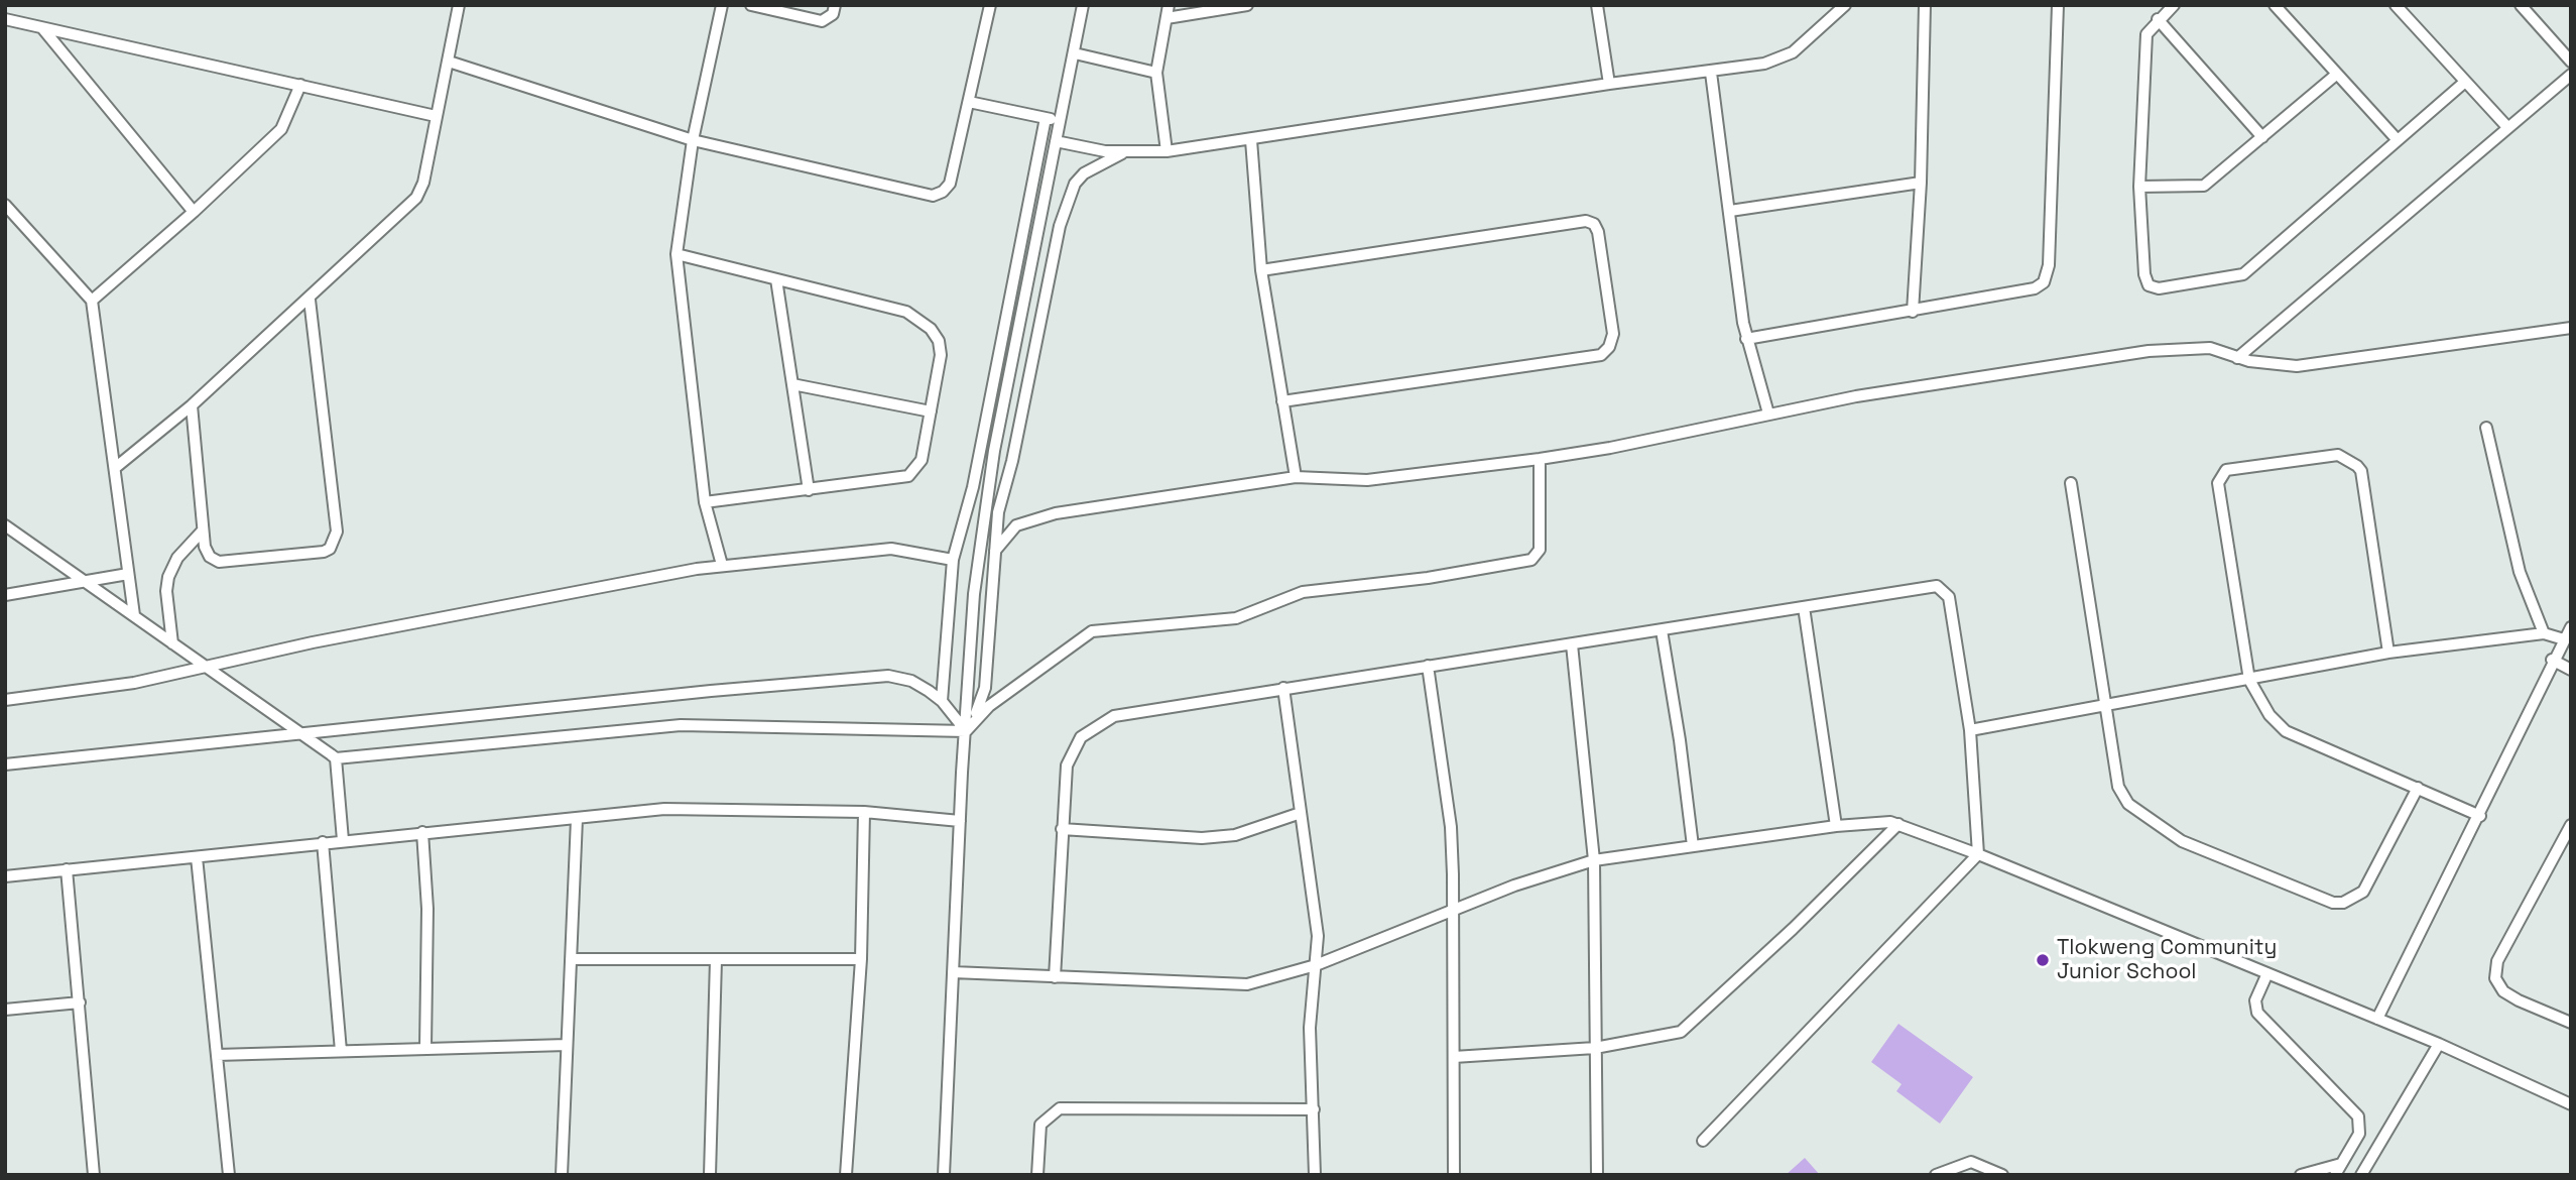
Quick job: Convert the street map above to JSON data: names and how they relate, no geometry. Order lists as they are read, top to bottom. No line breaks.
{"places":["Tlokweng Community Junior School"]}
